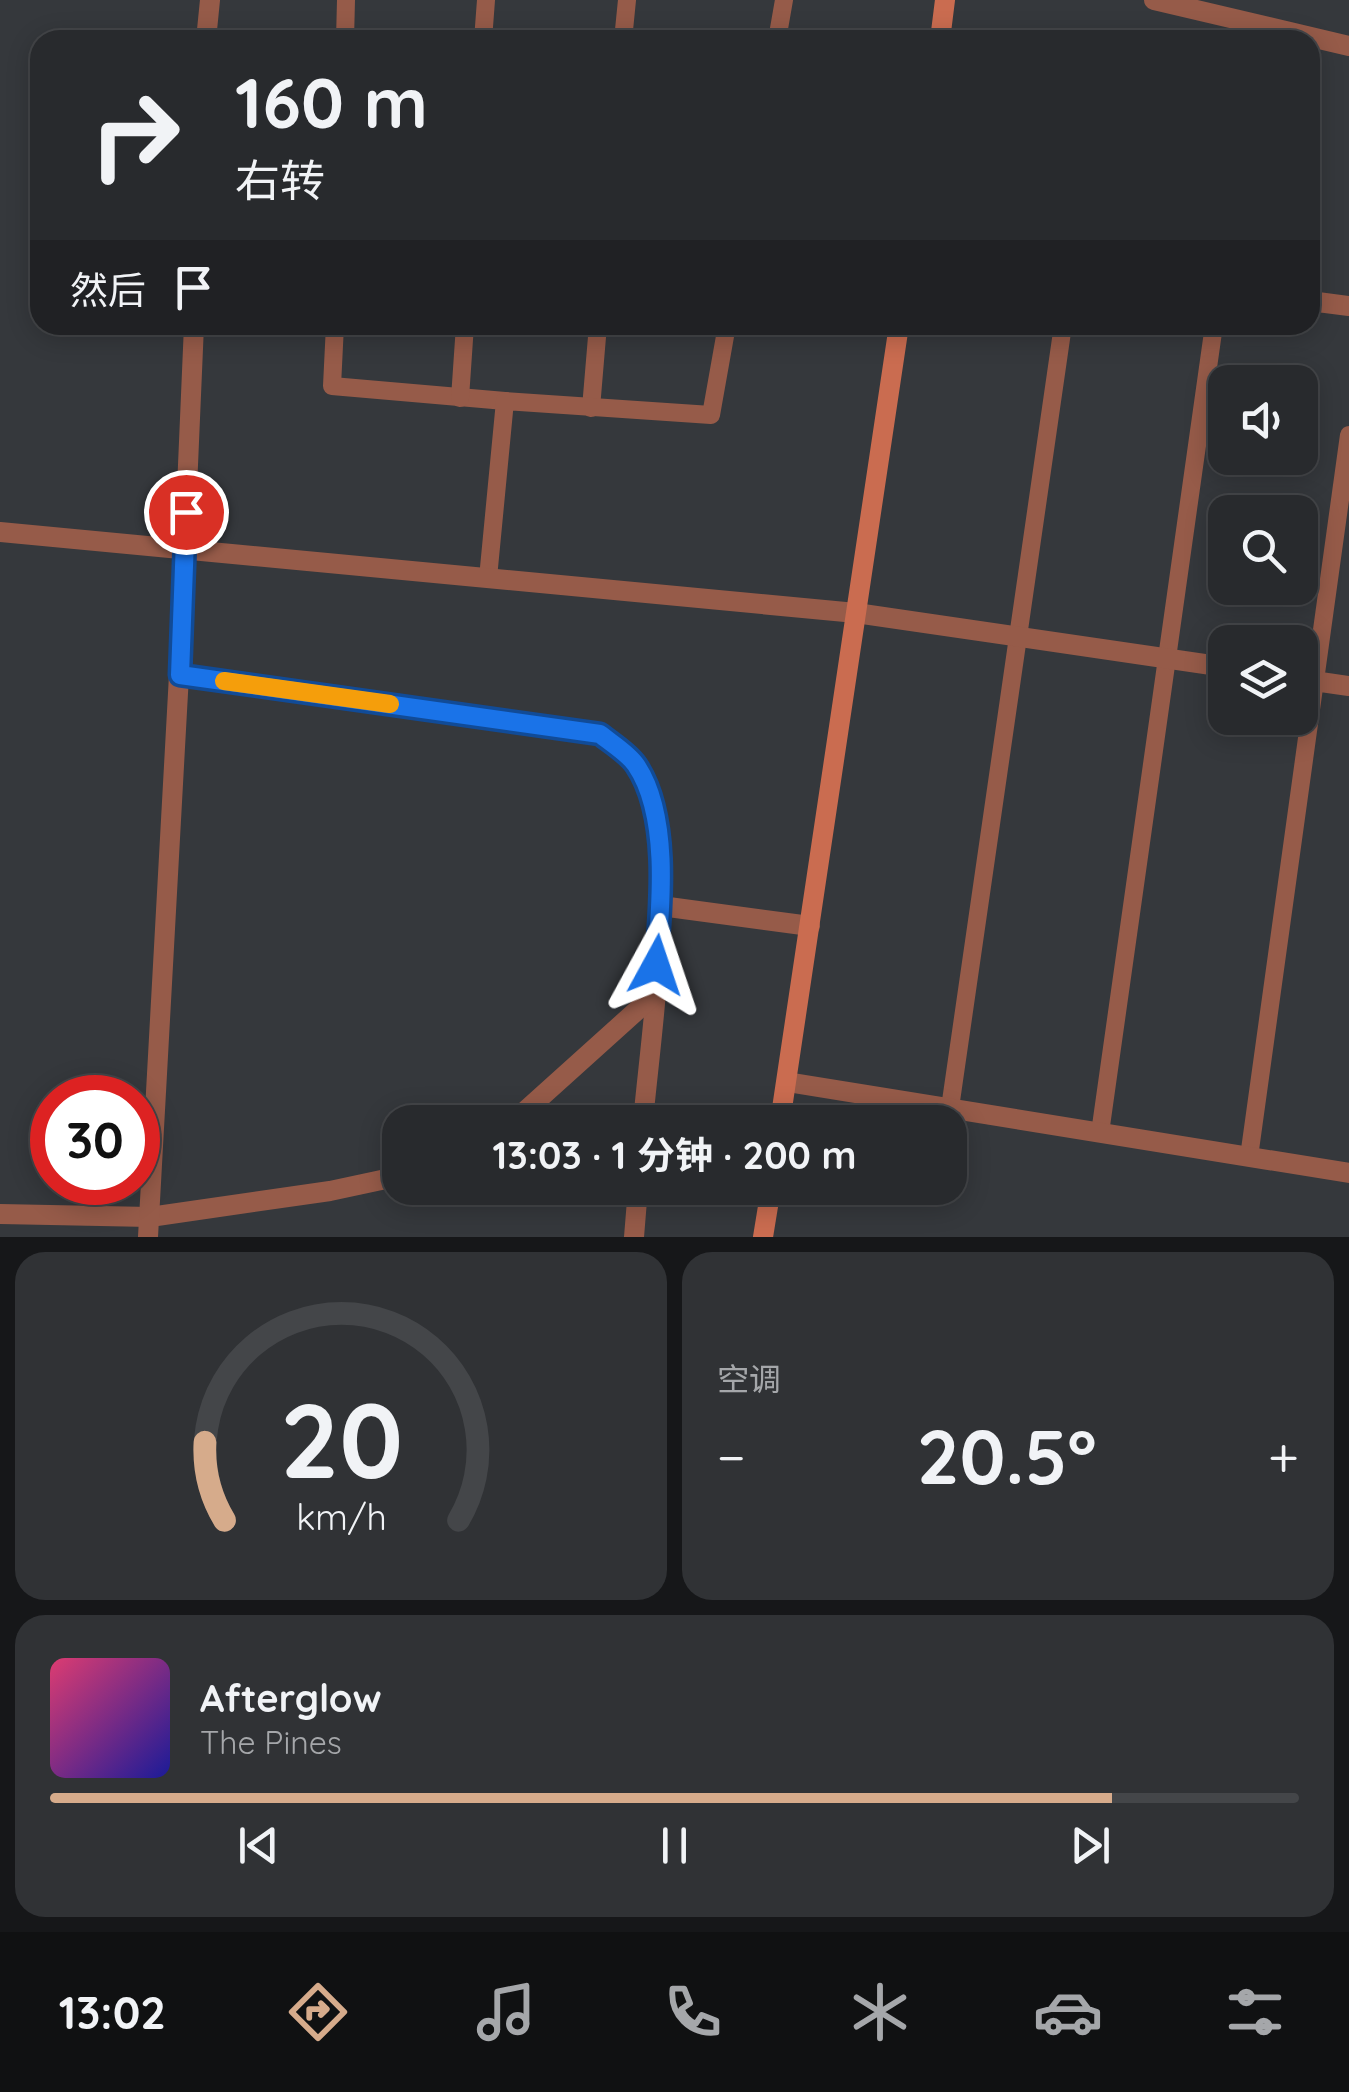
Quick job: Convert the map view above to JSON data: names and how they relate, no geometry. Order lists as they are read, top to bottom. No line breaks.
{"page":{"turn":["160 m","右转"],"then":"然后","limit":"30","trip":"13:03 · 1 分钟 · 200 m","tile":"空调","heat":["−","20.5°","+"],"song":["Afterglow","The Pines"],"tabs":"13:02","gauge":["20","km/h"]}}
